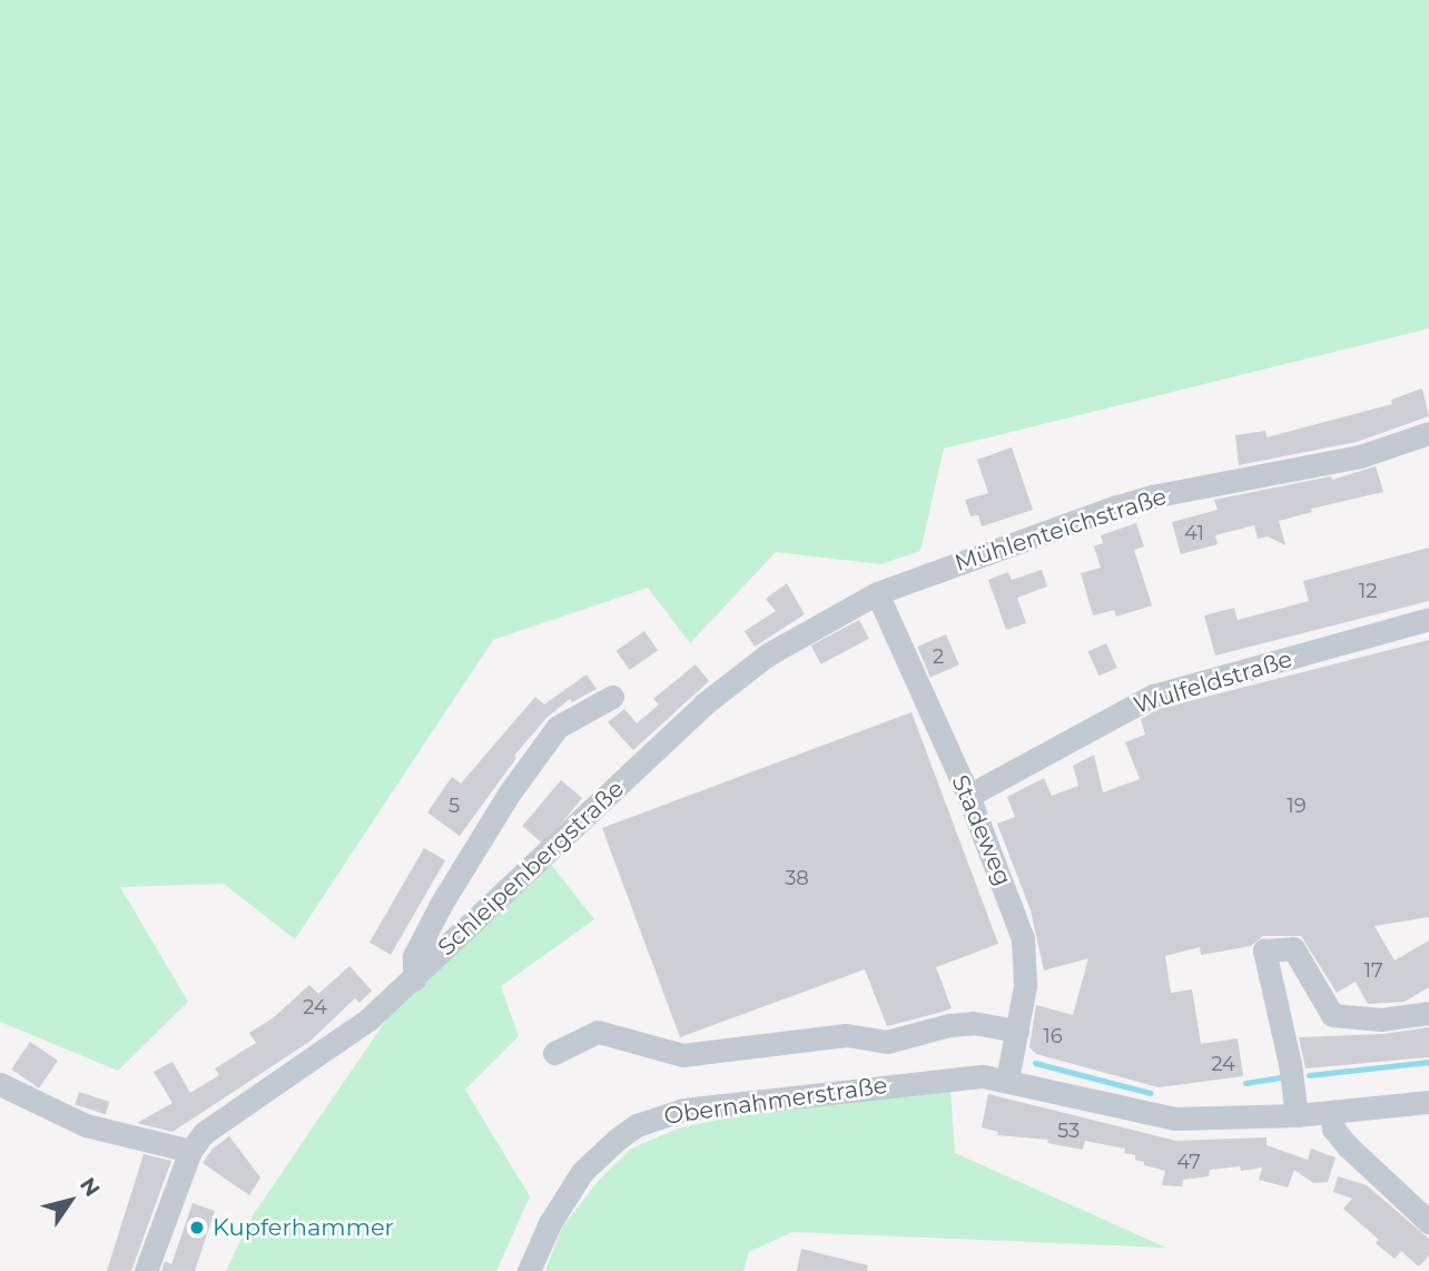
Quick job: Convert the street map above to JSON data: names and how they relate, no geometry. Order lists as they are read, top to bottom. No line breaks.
{"streets":{"street":["Mühlenteichstraße","Wulfeldstraße","Stadeweg","Schleipenbergstraße","Obernahmerstraße"]},"crossings":[["Mühlenteichstraße","Stadeweg"],["Mühlenteichstraße","Schleipenbergstraße"],["Wulfeldstraße","Stadeweg"],["Stadeweg","Schleipenbergstraße"],["Stadeweg","Obernahmerstraße"]],"places":["Kupferhammer"],"house_numbers":["41","12","2","5","19","38","17","24","16","24","53","47"],"north":"top right"}
